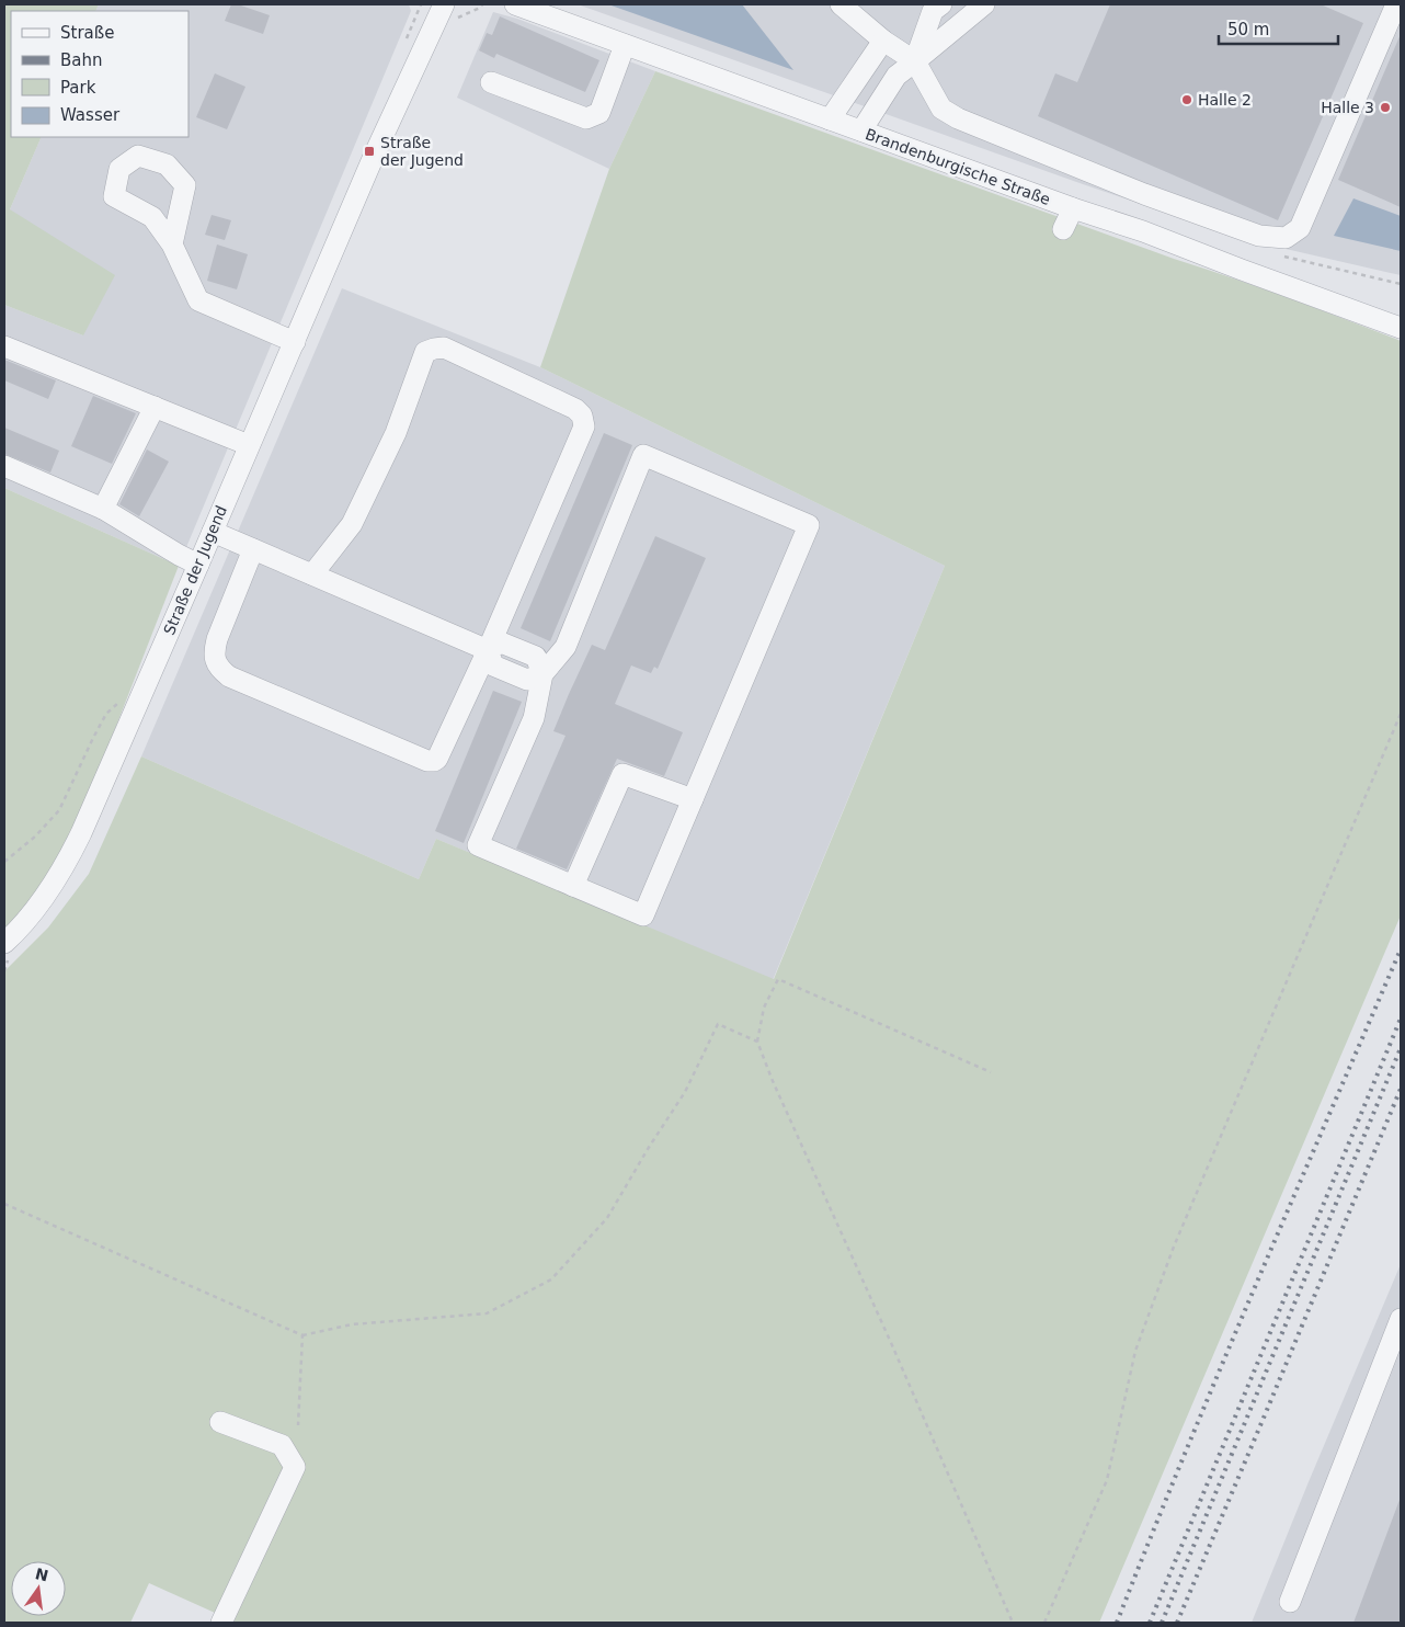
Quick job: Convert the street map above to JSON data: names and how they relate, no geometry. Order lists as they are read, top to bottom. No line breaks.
{"streets":{"street":["Brandenburgische Straße","Straße der Jugend"]},"places":{"other":["Halle 2","Halle 3"],"transit":["Straße der Jugend"]},"legend":["Straße","Bahn","Park","Wasser"],"scale_bar":"50 m","north":"top"}
